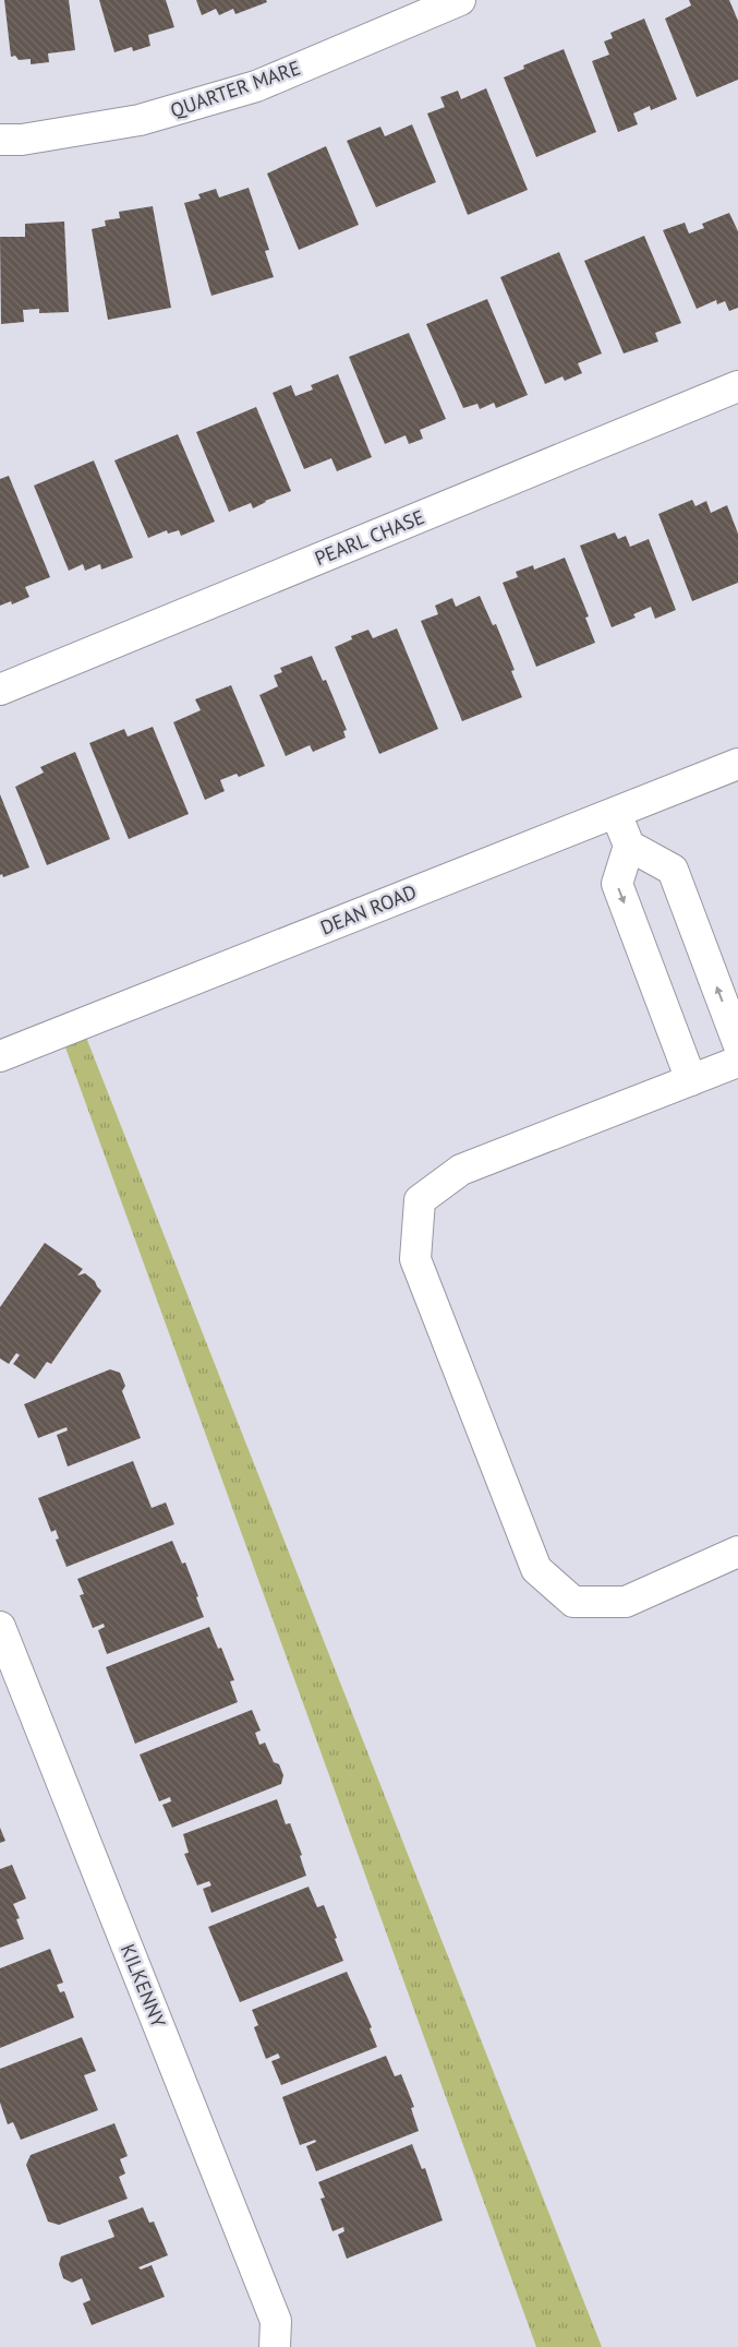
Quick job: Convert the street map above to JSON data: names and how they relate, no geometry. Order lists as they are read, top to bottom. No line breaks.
{"streets":{"street":["QUARTER MARE","PEARL CHASE","DEAN ROAD","KILKENNY"]}}
